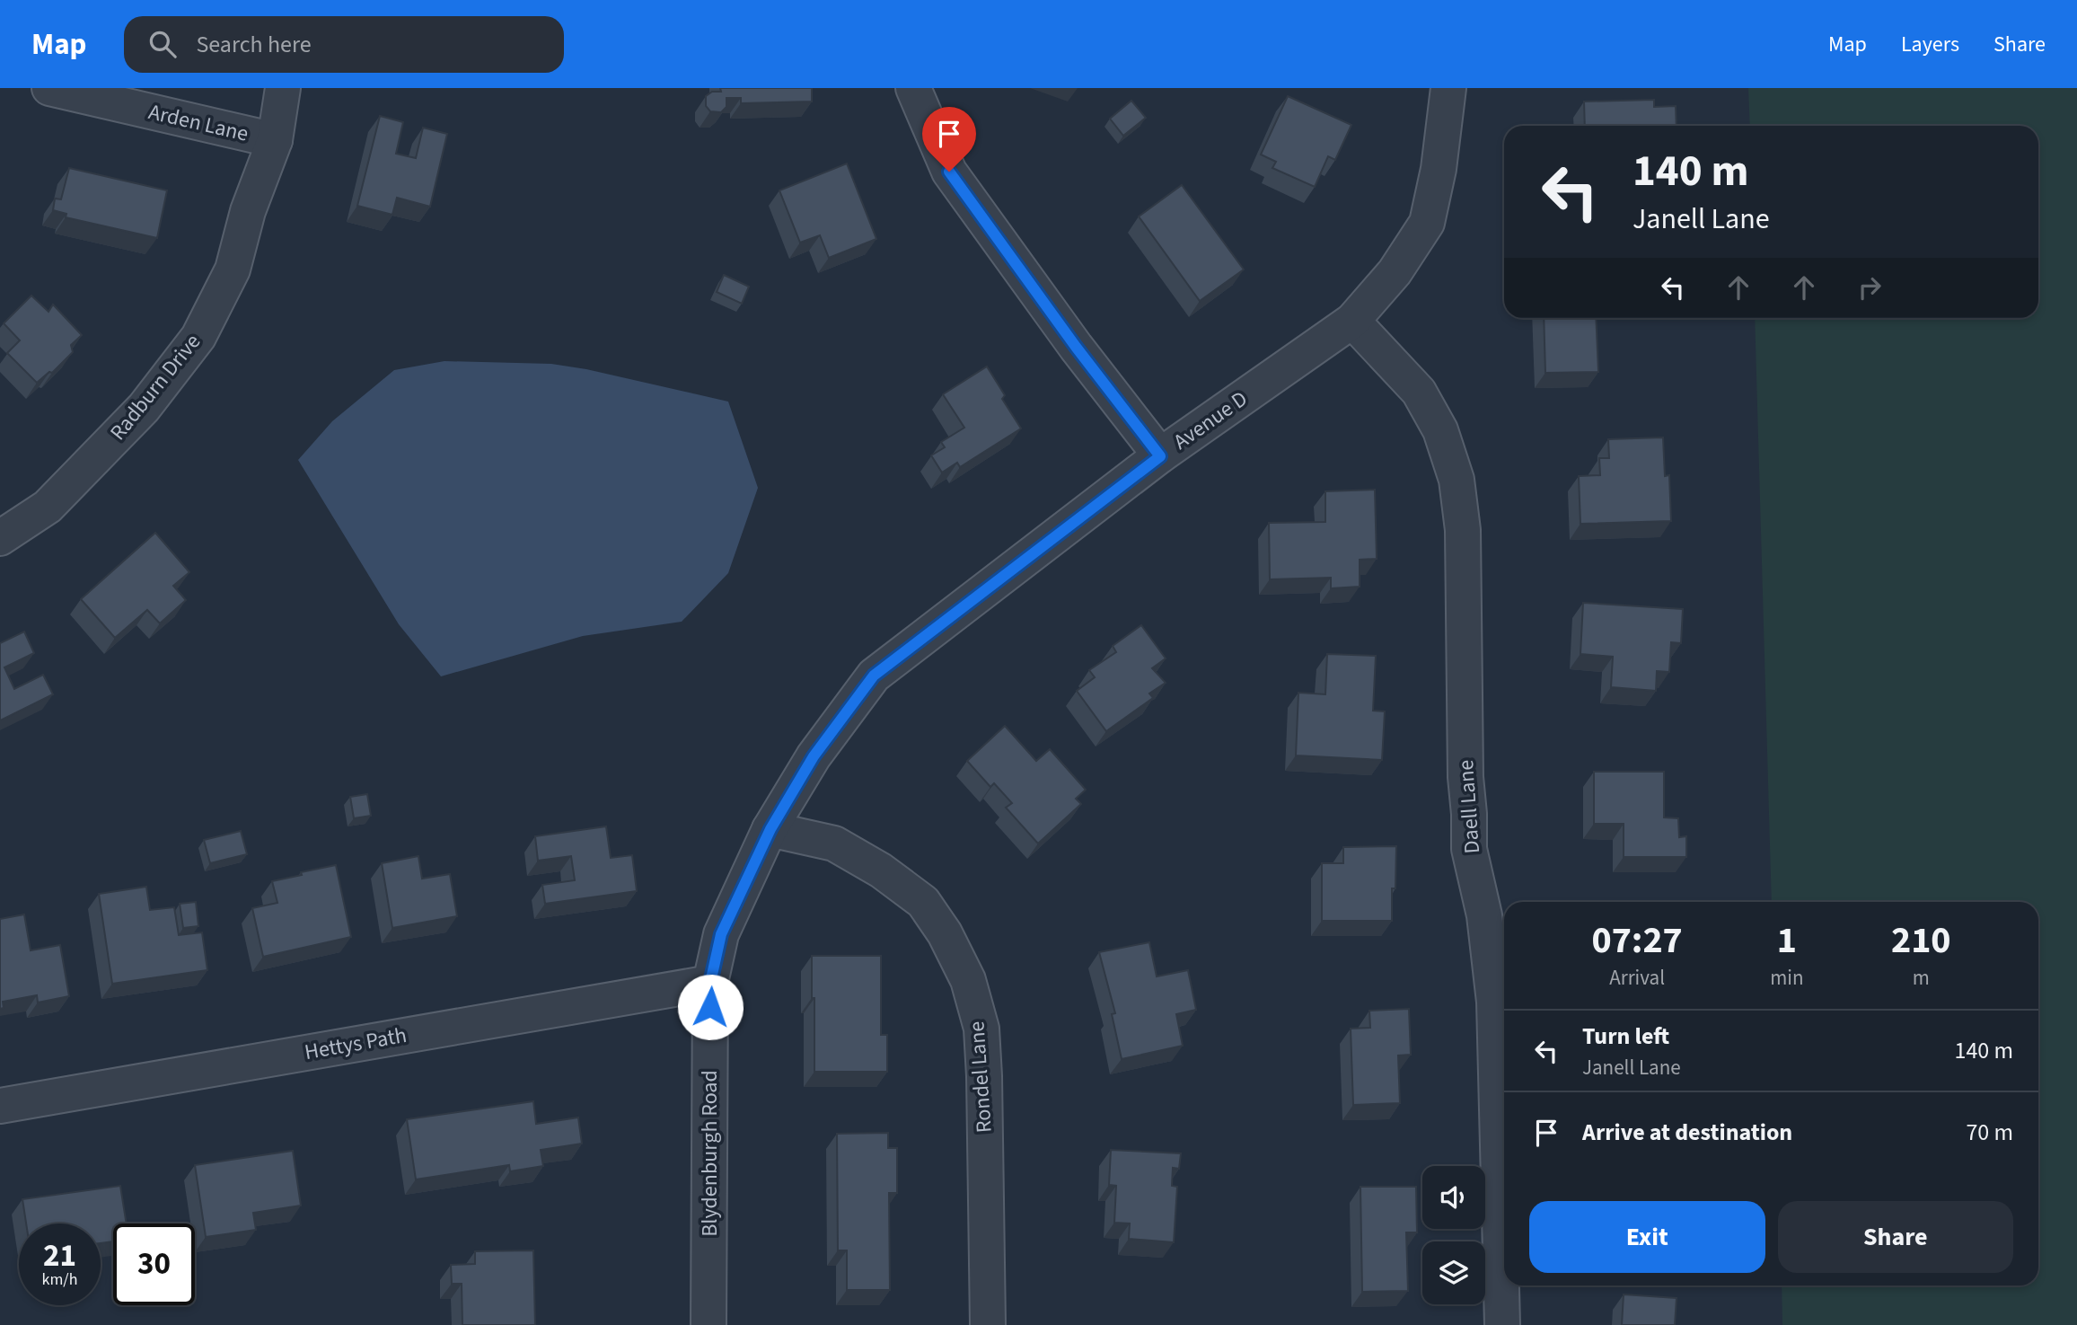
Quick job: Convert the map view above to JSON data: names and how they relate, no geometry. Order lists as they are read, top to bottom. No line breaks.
{"streets":{"street":["Arden Lane","Radburn Drive","Avenue D","Daell Lane","Hettys Path","Rondel Lane","Blydenburgh Road"]},"crossings":[["Arden Lane","Radburn Drive"],["Avenue D","Daell Lane"],["Avenue D","Hettys Path"],["Avenue D","Rondel Lane"],["Avenue D","Blydenburgh Road"],["Hettys Path","Blydenburgh Road"]],"page":{"header":"Map","search":"Search here","nav":["Map","Layers","Share"],"turn":["140 m","Janell Lane"],"eta":["07:27","Arrival","1","min","210","m"],"list":[{"name":"Turn left","note":"Janell Lane","value":"140 m"},{"name":"Arrive at destination","value":"70 m"}],"buttons":["Exit","Share"],"speed":"21 km/h","limit":"30"}}
